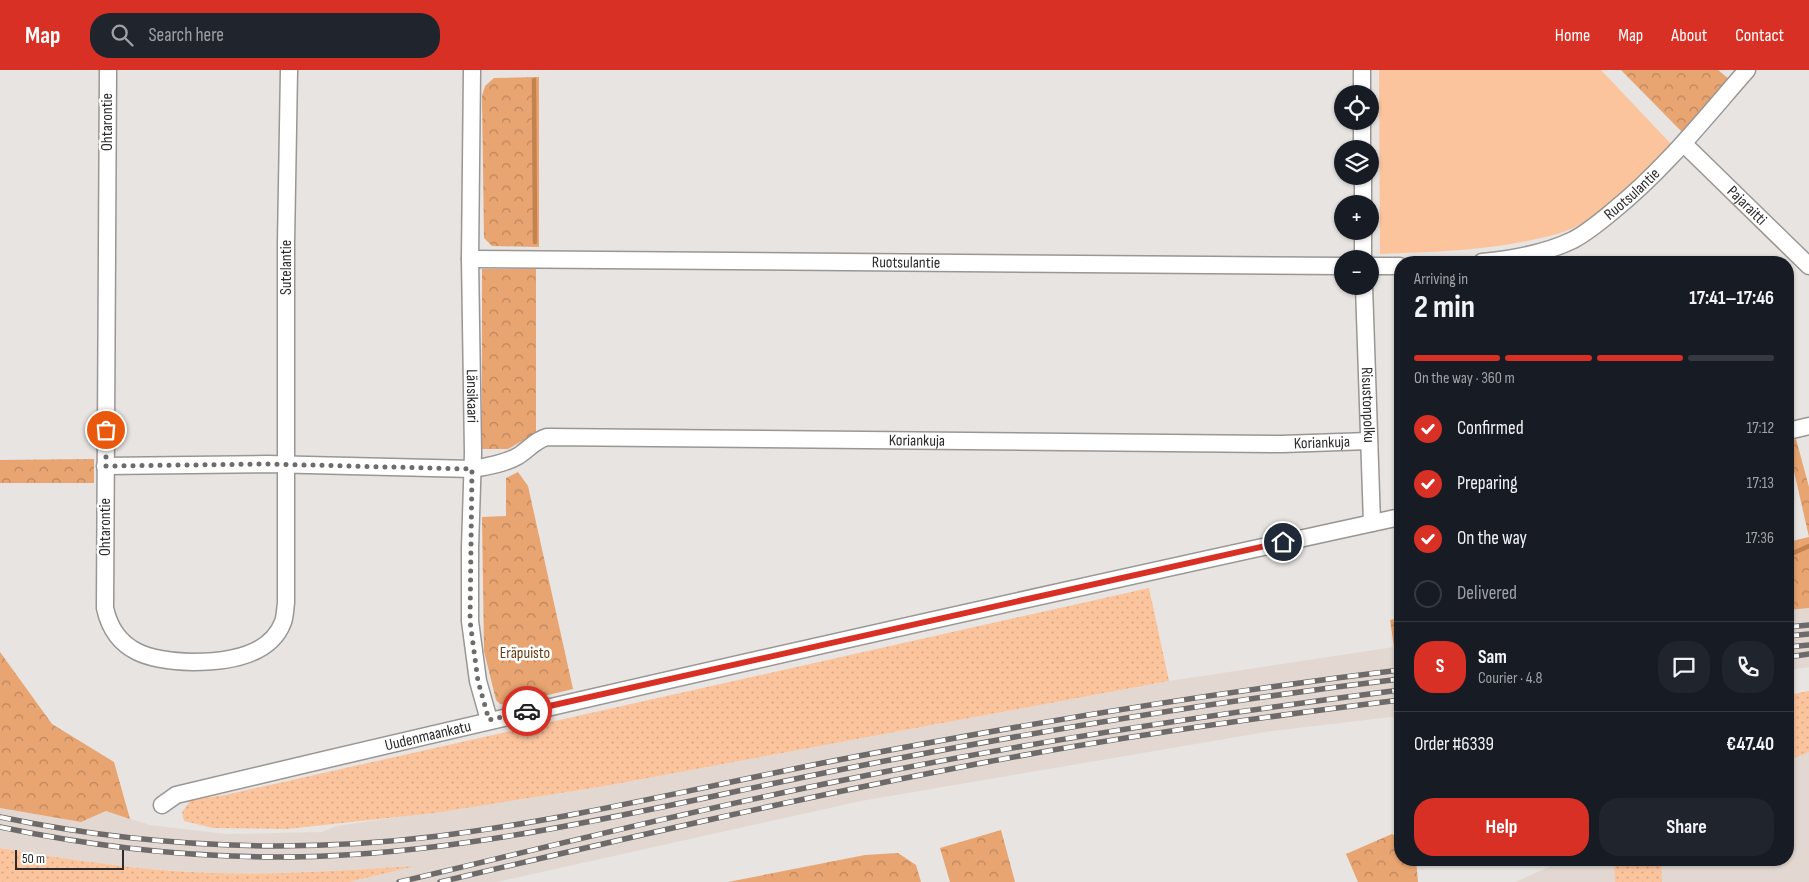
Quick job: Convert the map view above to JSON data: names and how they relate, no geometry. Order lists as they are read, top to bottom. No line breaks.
{"streets":{"street":["Ohtarontie","Ruotsulantie","Pajaraitti","Sutelantie","Länsikaari","Risustonpolku","Koriankuja","Uudenmaankatu"]},"crossings":[["Ohtarontie","Sutelantie"],["Ohtarontie","Koriankuja"],["Ruotsulantie","Pajaraitti"],["Ruotsulantie","Länsikaari"],["Sutelantie","Koriankuja"],["Länsikaari","Koriankuja"],["Länsikaari","Uudenmaankatu"],["Risustonpolku","Koriankuja"],["Risustonpolku","Uudenmaankatu"]],"parks":["Eräpuisto"],"scale_bar":"50 m","page":{"header":"Map","search":"Search here","nav":["Home","Map","About","Contact"],"map_buttons":["+","−"],"heading":["2 min","Arriving in","17:41–17:46"],"panel":["Sam","Courier · 4.8","Order #6339","€47.40"],"bar":"On the way · 360 m","list":[["Confirmed","17:12"],["Preparing","17:13"],["On the way","17:36"],"Delivered"],"round":"S","buttons":["Help","Share"],"scale":"50 m"}}
